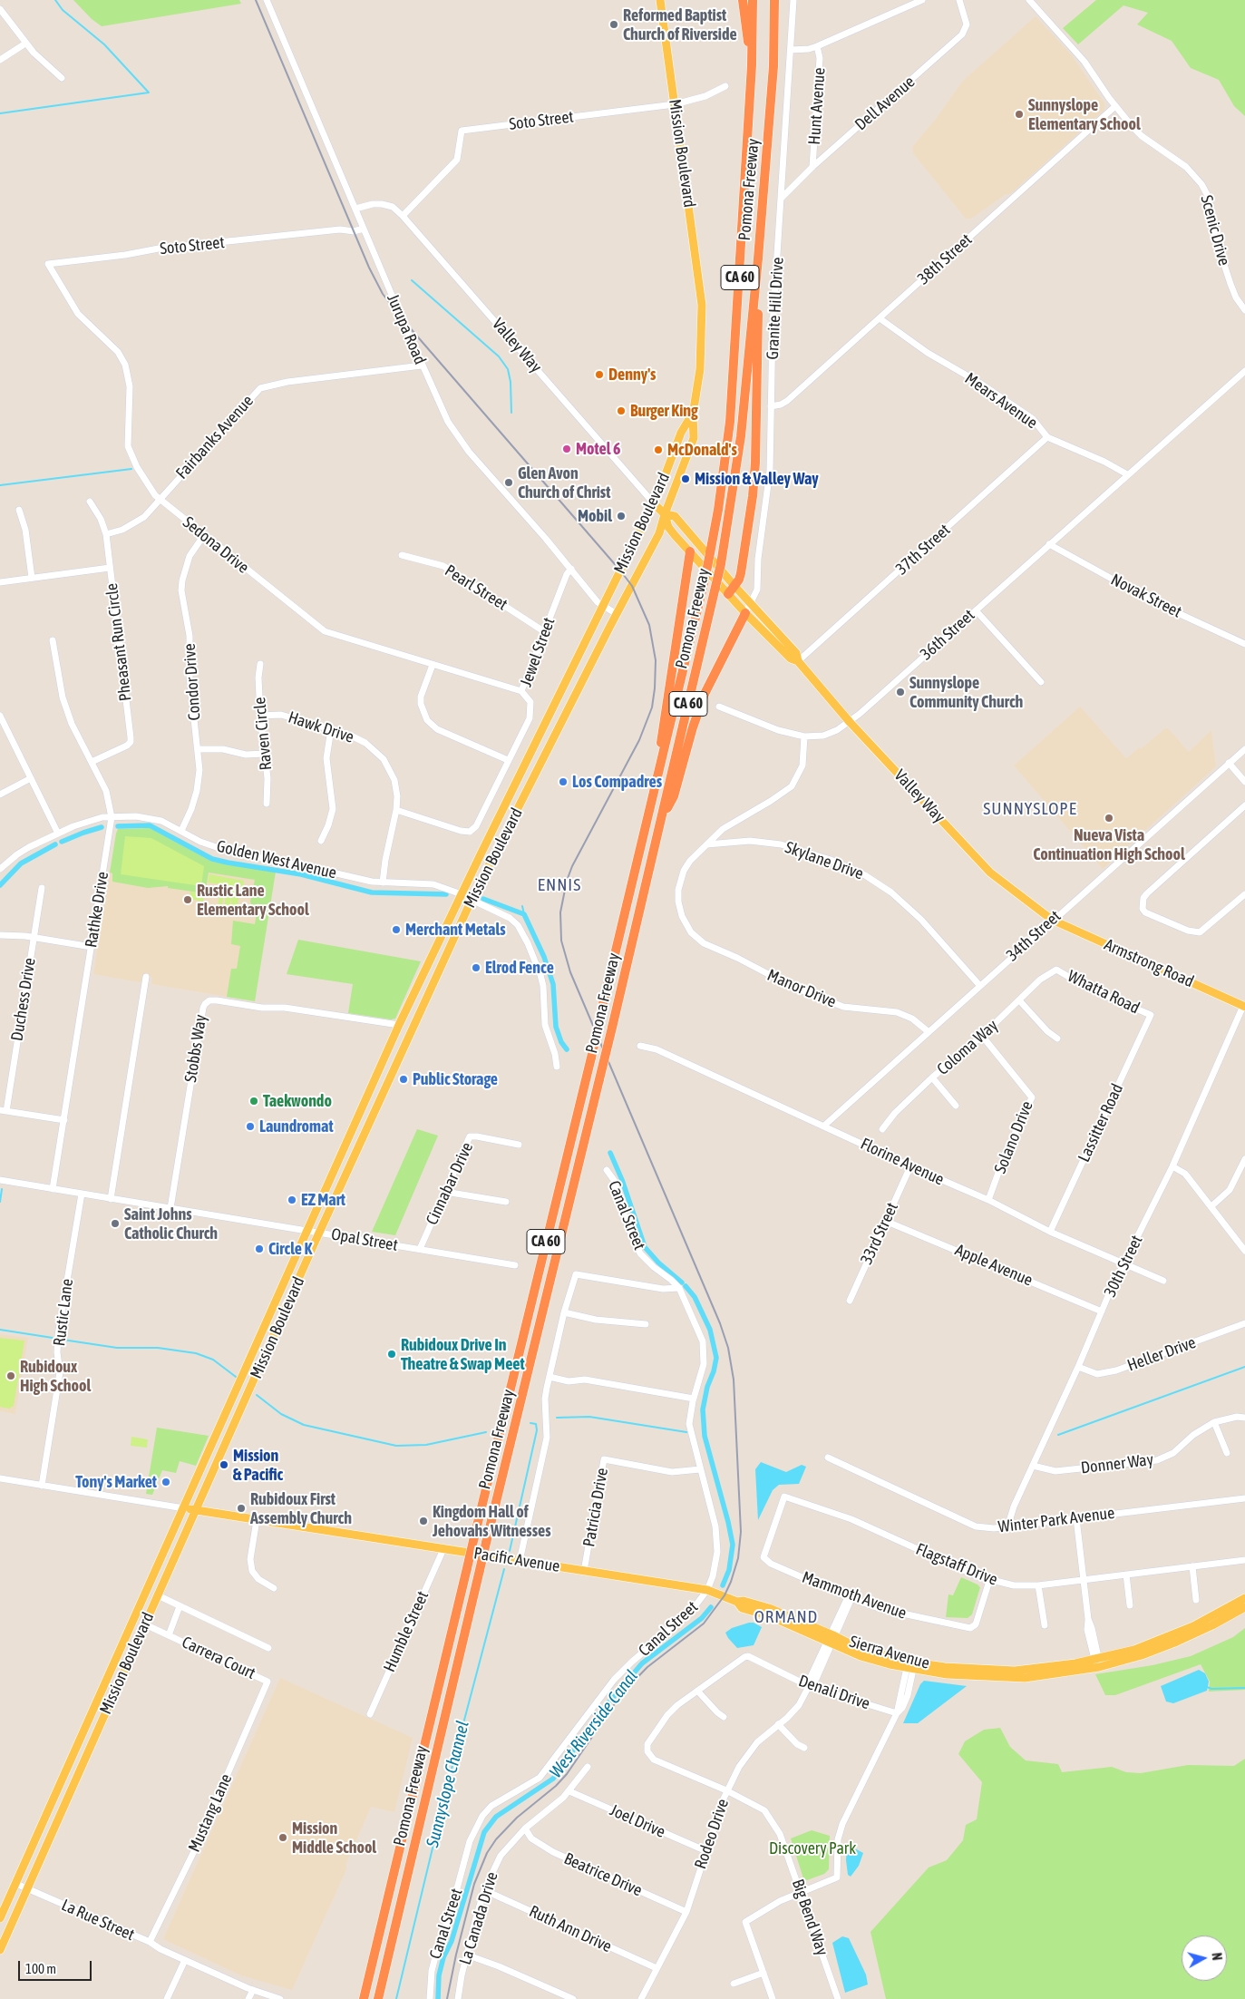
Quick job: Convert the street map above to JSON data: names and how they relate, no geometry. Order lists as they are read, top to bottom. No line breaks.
{"streets":{"highway":["Pomona Freeway","CA 60"],"main road":["Mission Boulevard","Valley Way","Armstrong Road","Pacific Avenue","Sierra Avenue"],"street":["Dell Avenue","Hunt Avenue","Soto Street","Scenic Drive","38th Street","Granite Hill Drive","Jurupa Road","Mears Avenue","Fairbanks Avenue","Sedona Drive","37th Street","Pearl Street","Novak Street","36th Street","Pheasant Run Circle","Jewel Street","Condor Drive","Hawk Drive","Raven Circle","Golden West Avenue","Skylane Drive","Rathke Drive","34th Street","Manor Drive","Whatta Road","Duchess Drive","Coloma Way","Stobbs Way","Lassitter Road","Solano Drive","Florine Avenue","Cinnabar Drive","Canal Street","33rd Street","Opal Street","Apple Avenue","30th Street","Rustic Lane","Heller Drive","Donner Way","Patricia Drive","Winter Park Avenue","Flagstaff Drive","Mammoth Avenue","Humble Street","Carrera Court","Denali Drive","Mustang Lane","Joel Drive","Rodeo Drive","Beatrice Drive","Big Bend Way","La Canada Drive","La Rue Street","Ruth Ann Drive"]},"crossings":[["Dell Avenue","Hunt Avenue"],["Dell Avenue","Granite Hill Drive"],["Soto Street","Mission Boulevard"],["Soto Street","Jurupa Road"],["Soto Street","Valley Way"],["Soto Street","Sedona Drive"],["Mission Boulevard","Jurupa Road"],["Mission Boulevard","Valley Way"],["Mission Boulevard","Golden West Avenue"],["Mission Boulevard","Stobbs Way"],["Mission Boulevard","Opal Street"],["Mission Boulevard","Pacific Avenue"],["Mission Boulevard","Carrera Court"],["Mission Boulevard","La Rue Street"],["Scenic Drive","38th Street"],["38th Street","Granite Hill Drive"],["38th Street","Mears Avenue"],["Granite Hill Drive","Valley Way"],["Jurupa Road","Valley Way"],["Jurupa Road","Fairbanks Avenue"],["Jurupa Road","Jewel Street"],["Valley Way","37th Street"],["Valley Way","36th Street"],["Valley Way","34th Street"],["Valley Way","Armstrong Road"],["Mears Avenue","37th Street"],["Mears Avenue","36th Street"],["Fairbanks Avenue","Sedona Drive"],["Fairbanks Avenue","Pheasant Run Circle"],["Sedona Drive","Jewel Street"],["Sedona Drive","Condor Drive"],["Pearl Street","Jewel Street"],["Novak Street","36th Street"],["Pheasant Run Circle","Rathke Drive"],["Jewel Street","Hawk Drive"],["Condor Drive","Golden West Avenue"],["Hawk Drive","Raven Circle"],["Hawk Drive","Golden West Avenue"],["Golden West Avenue","Rathke Drive"],["Skylane Drive","34th Street"],["Skylane Drive","Manor Drive"],["Rathke Drive","Opal Street"],["34th Street","Armstrong Road"],["34th Street","Manor Drive"],["34th Street","Florine Avenue"],["Armstrong Road","30th Street"],["Whatta Road","Coloma Way"],["Whatta Road","Lassitter Road"],["Coloma Way","Solano Drive"],["Stobbs Way","Opal Street"],["Lassitter Road","Florine Avenue"],["Solano Drive","Florine Avenue"],["Florine Avenue","33rd Street"],["Florine Avenue","30th Street"],["Cinnabar Drive","Opal Street"],["Canal Street","Patricia Drive"],["Canal Street","Pacific Avenue"],["33rd Street","Apple Avenue"],["Opal Street","Rustic Lane"],["Apple Avenue","30th Street"],["30th Street","Heller Drive"],["30th Street","Donner Way"],["30th Street","Winter Park Avenue"],["Rustic Lane","Pacific Avenue"],["Patricia Drive","Pacific Avenue"],["Pacific Avenue","Humble Street"],["Pacific Avenue","Sierra Avenue"],["Flagstaff Drive","Mammoth Avenue"],["Mammoth Avenue","Rodeo Drive"],["Sierra Avenue","Rodeo Drive"],["Carrera Court","Mustang Lane"],["Denali Drive","Rodeo Drive"],["Denali Drive","Big Bend Way"],["Mustang Lane","La Rue Street"],["Joel Drive","Rodeo Drive"],["Joel Drive","La Canada Drive"],["Rodeo Drive","Beatrice Drive"],["Rodeo Drive","Big Bend Way"],["Rodeo Drive","Ruth Ann Drive"],["Beatrice Drive","La Canada Drive"],["La Canada Drive","Ruth Ann Drive"]],"districts":["SUNNYSLOPE","ENNIS","ORMAND"],"water":["West Riverside Canal","Sunnyslope Channel"],"parks":["Discovery Park"],"places":["Reformed Baptist Church of Riverside","Sunnyslope Elementary School","Denny's","Burger King","Motel 6","McDonald's","Mission & Valley Way","Glen Avon Church of Christ","Mobil","Sunnyslope Community Church","Los Compadres","Nueva Vista Continuation High School","Rustic Lane Elementary School","Merchant Metals","Elrod Fence","Public Storage","Taekwondo","Laundromat","EZ Mart","Saint Johns Catholic Church","Circle K","Rubidoux Drive In Theatre & Swap Meet","Rubidoux High School","Mission & Pacific","Tony's Market","Rubidoux First Assembly Church","Kingdom Hall of Jehovahs Witnesses","Mission Middle School"],"scale_bar":"100 m","north":"right"}
